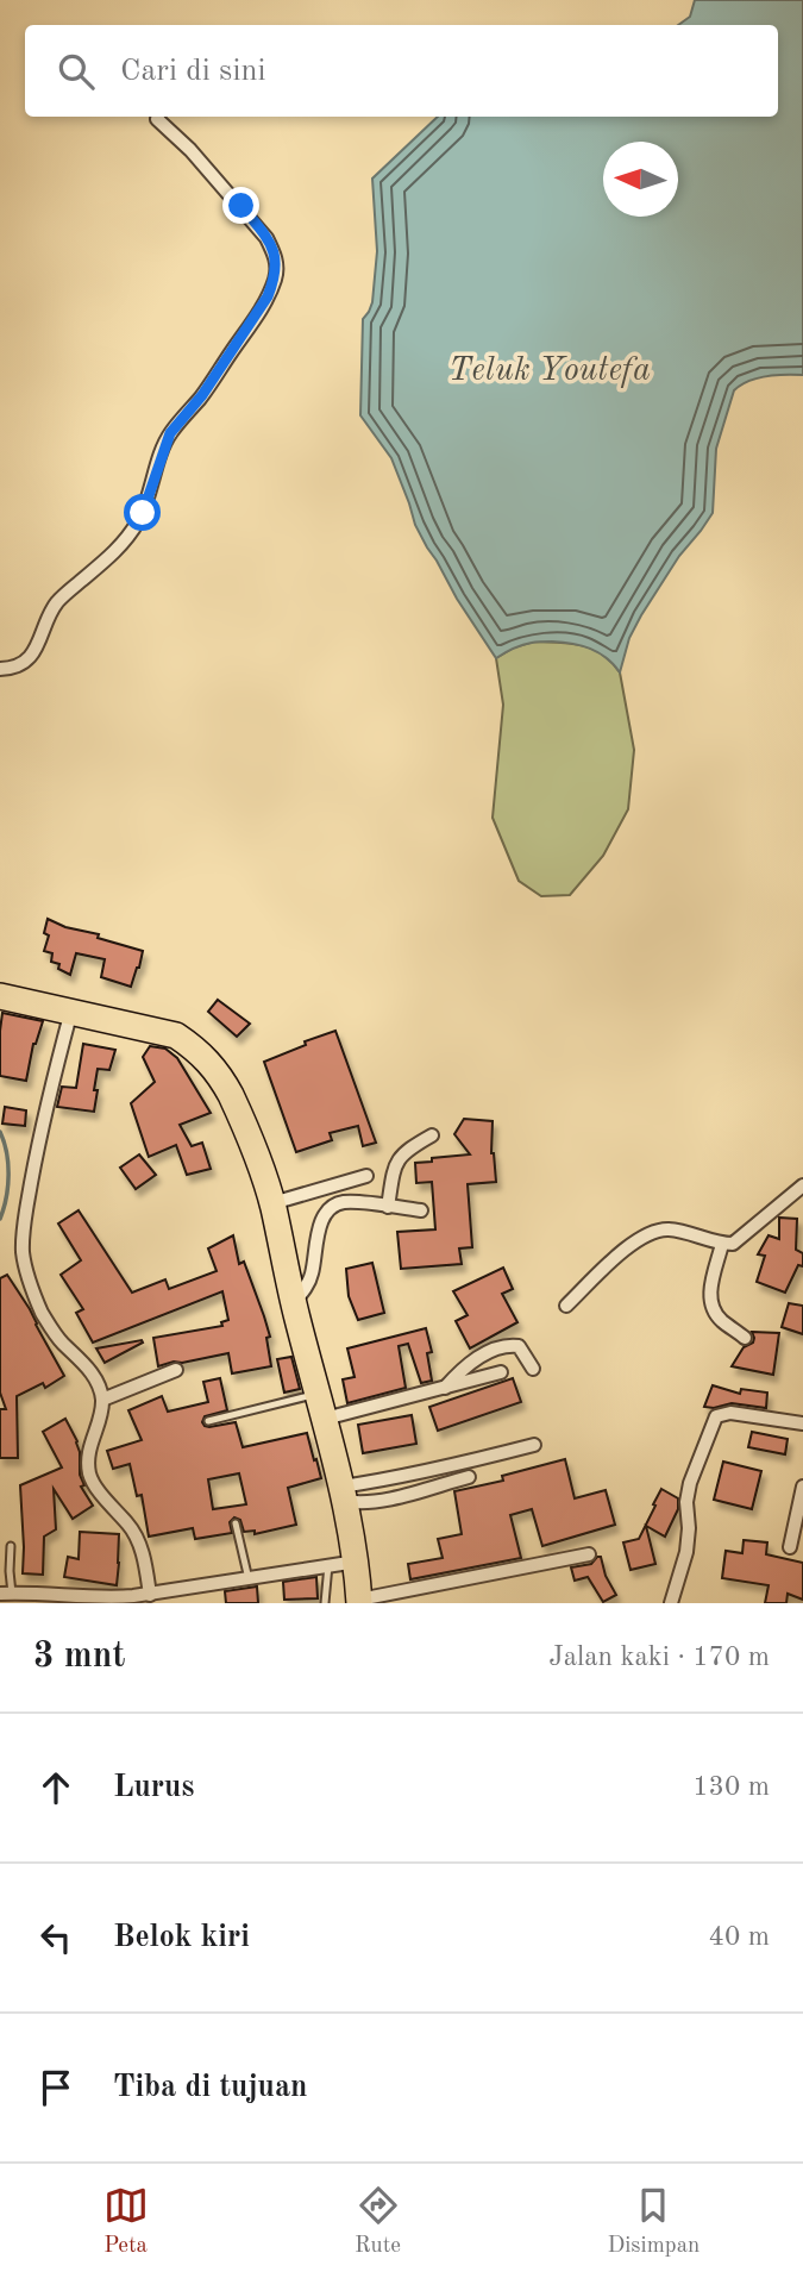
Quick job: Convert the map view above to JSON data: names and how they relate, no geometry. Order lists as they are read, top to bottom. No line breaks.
{"water":["Teluk Youtefa"],"north":"left","page":{"search":"Cari di sini","heading":["3 mnt","Jalan kaki · 170 m"],"list":[["Lurus","130 m"],["Belok kiri","40 m"],"Tiba di tujuan"],"nav":["Peta","Rute","Disimpan"]}}
